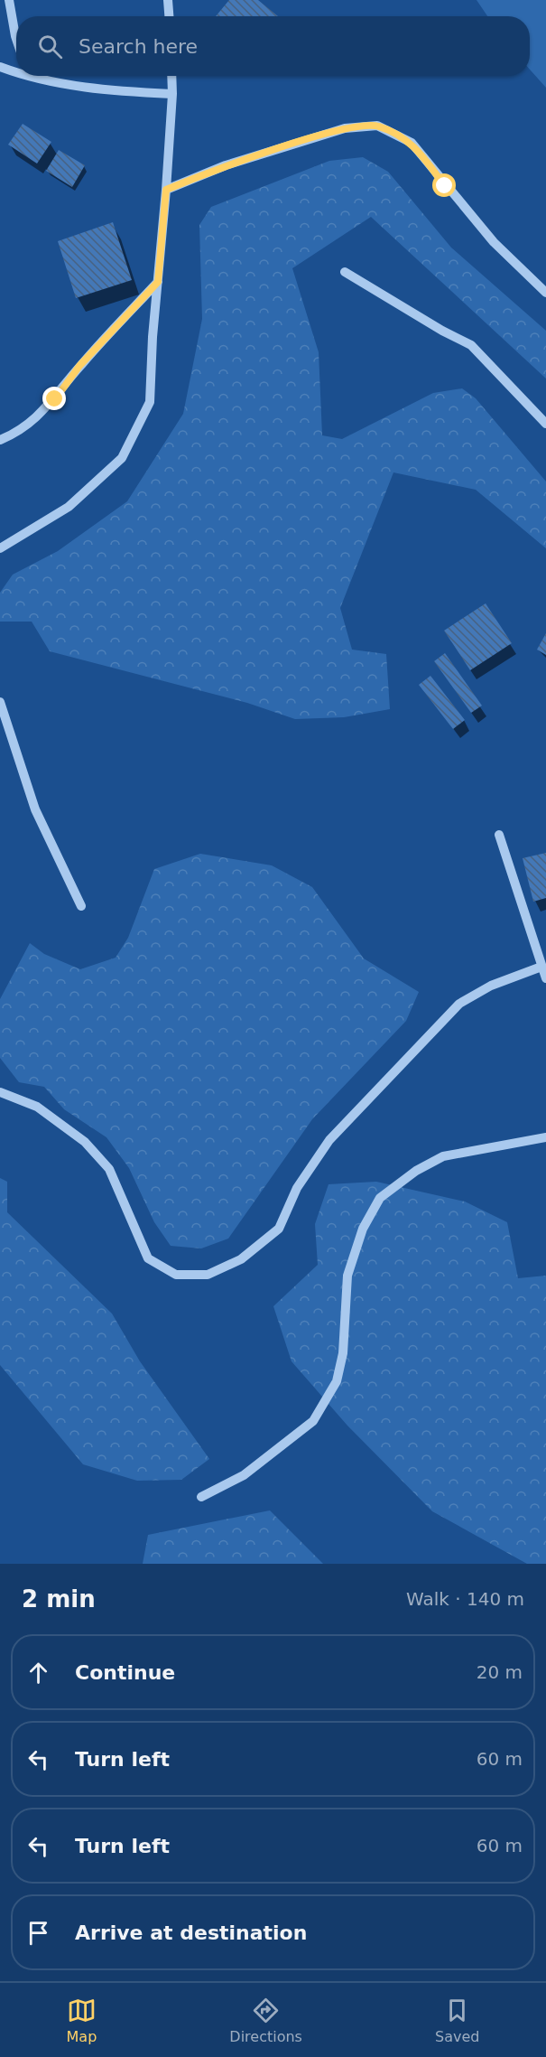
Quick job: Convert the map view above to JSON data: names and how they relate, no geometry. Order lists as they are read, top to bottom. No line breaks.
{"page":{"search":"Search here","heading":["2 min","Walk · 140 m"],"list":[["Continue","20 m"],["Turn left","60 m"],["Turn left","60 m"],"Arrive at destination"],"nav":["Map","Directions","Saved"]}}
